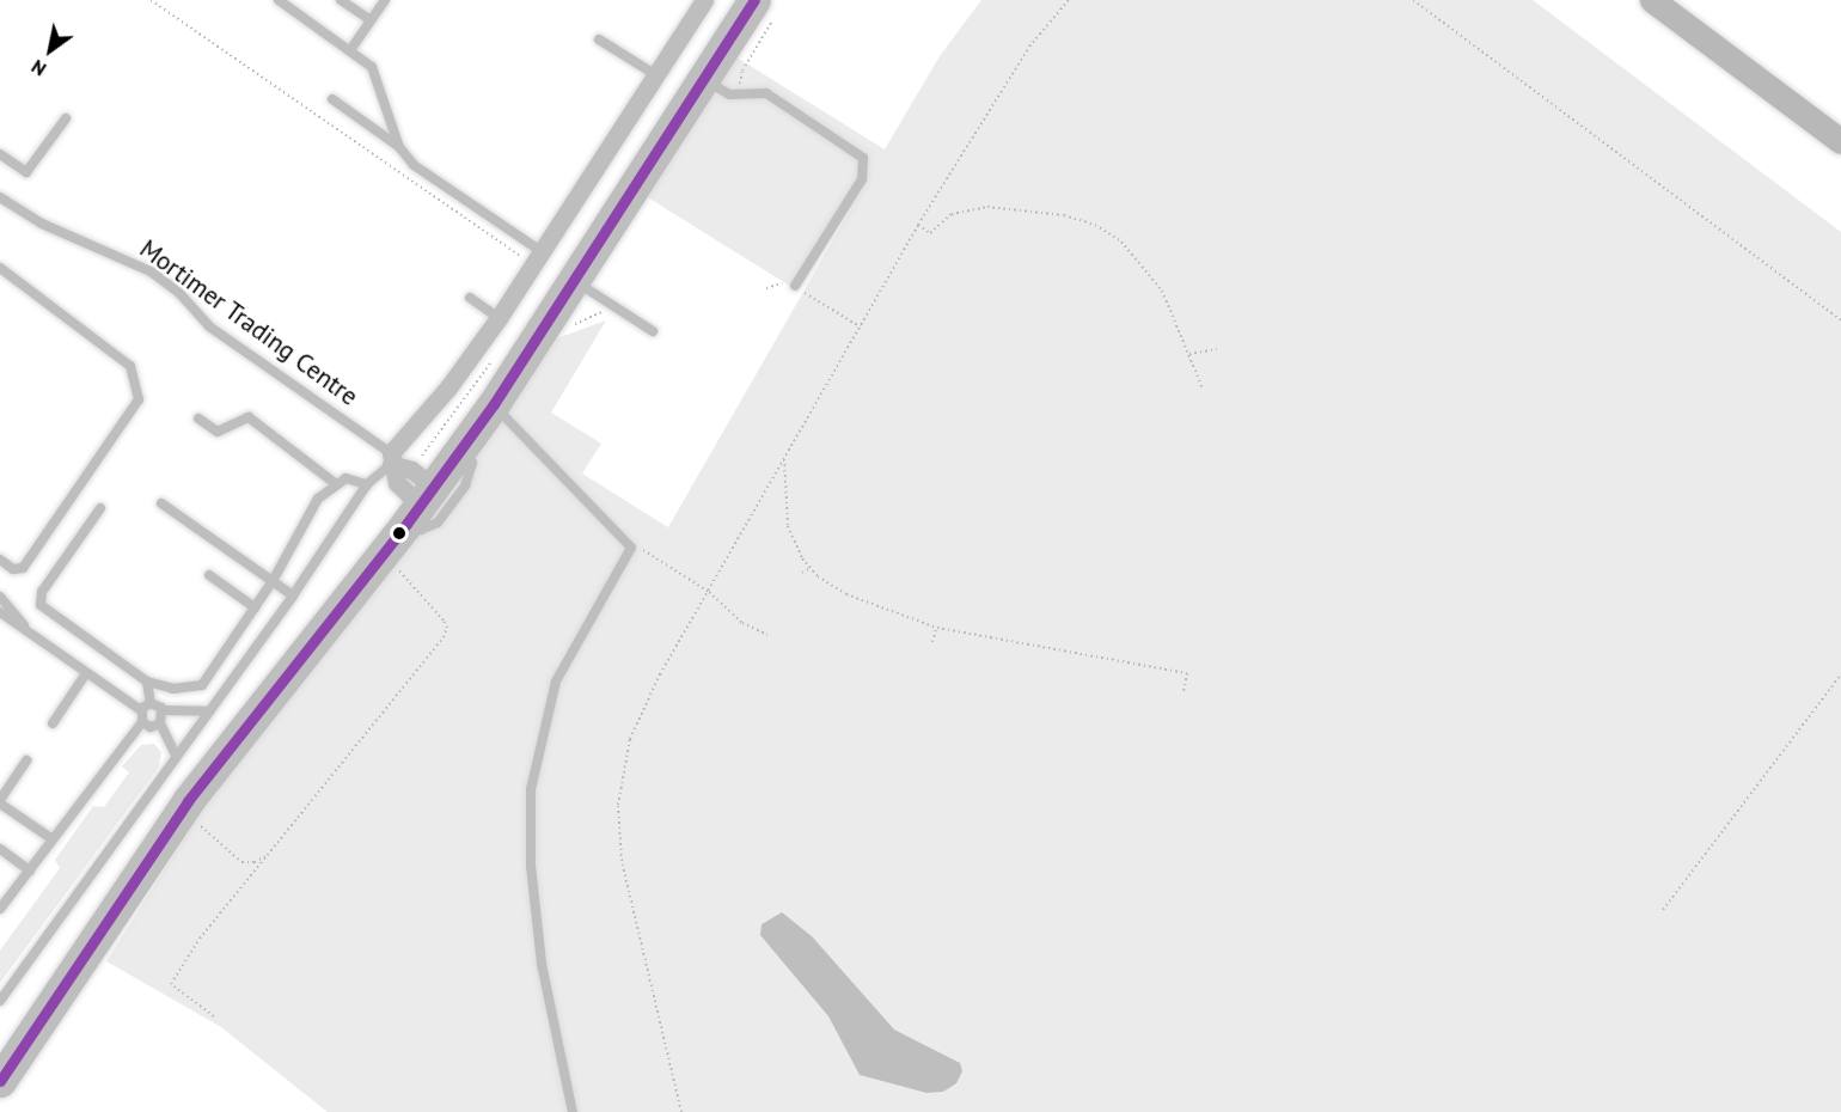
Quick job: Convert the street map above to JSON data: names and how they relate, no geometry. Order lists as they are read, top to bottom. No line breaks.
{"streets":{"lane":["Mortimer Trading Centre"]},"north":"bottom left"}
